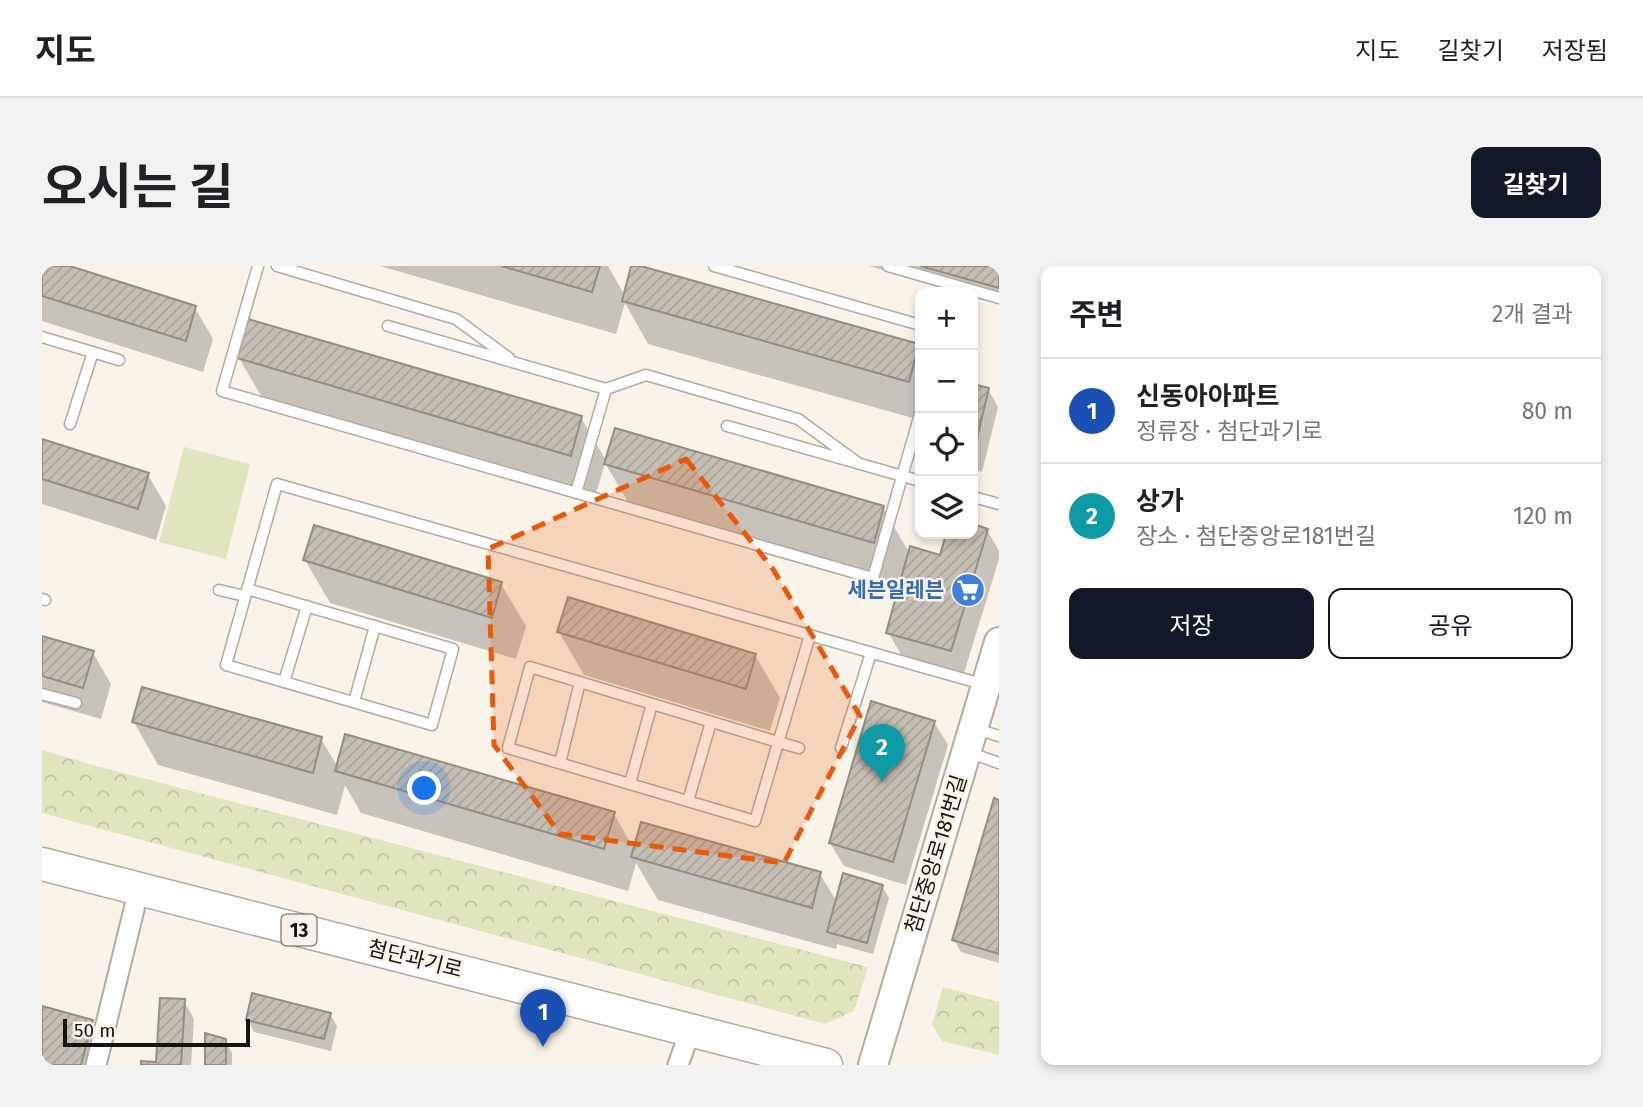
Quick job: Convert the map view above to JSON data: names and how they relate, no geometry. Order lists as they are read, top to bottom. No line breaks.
{"streets":{"main road":["13","첨단과기로"],"street":["첨단중앙로181번길"]},"places":{"supermarket":["세븐일레븐"]},"scale_bar":"50 m","page":{"header":"지도","nav":["지도","길찾기","저장됨"],"title":"오시는 길","buttons":["길찾기",["저장","공유"]],"heading":["주변","2개 결과"],"map_buttons":["+","−"],"list":[{"mark":"1","name":"신동아아파트","note":"정류장 · 첨단과기로","value":"80 m"},{"mark":"2","name":"상가","note":"장소 · 첨단중앙로181번길","value":"120 m"}],"pins":["2","1"],"scale":"50 m"}}
